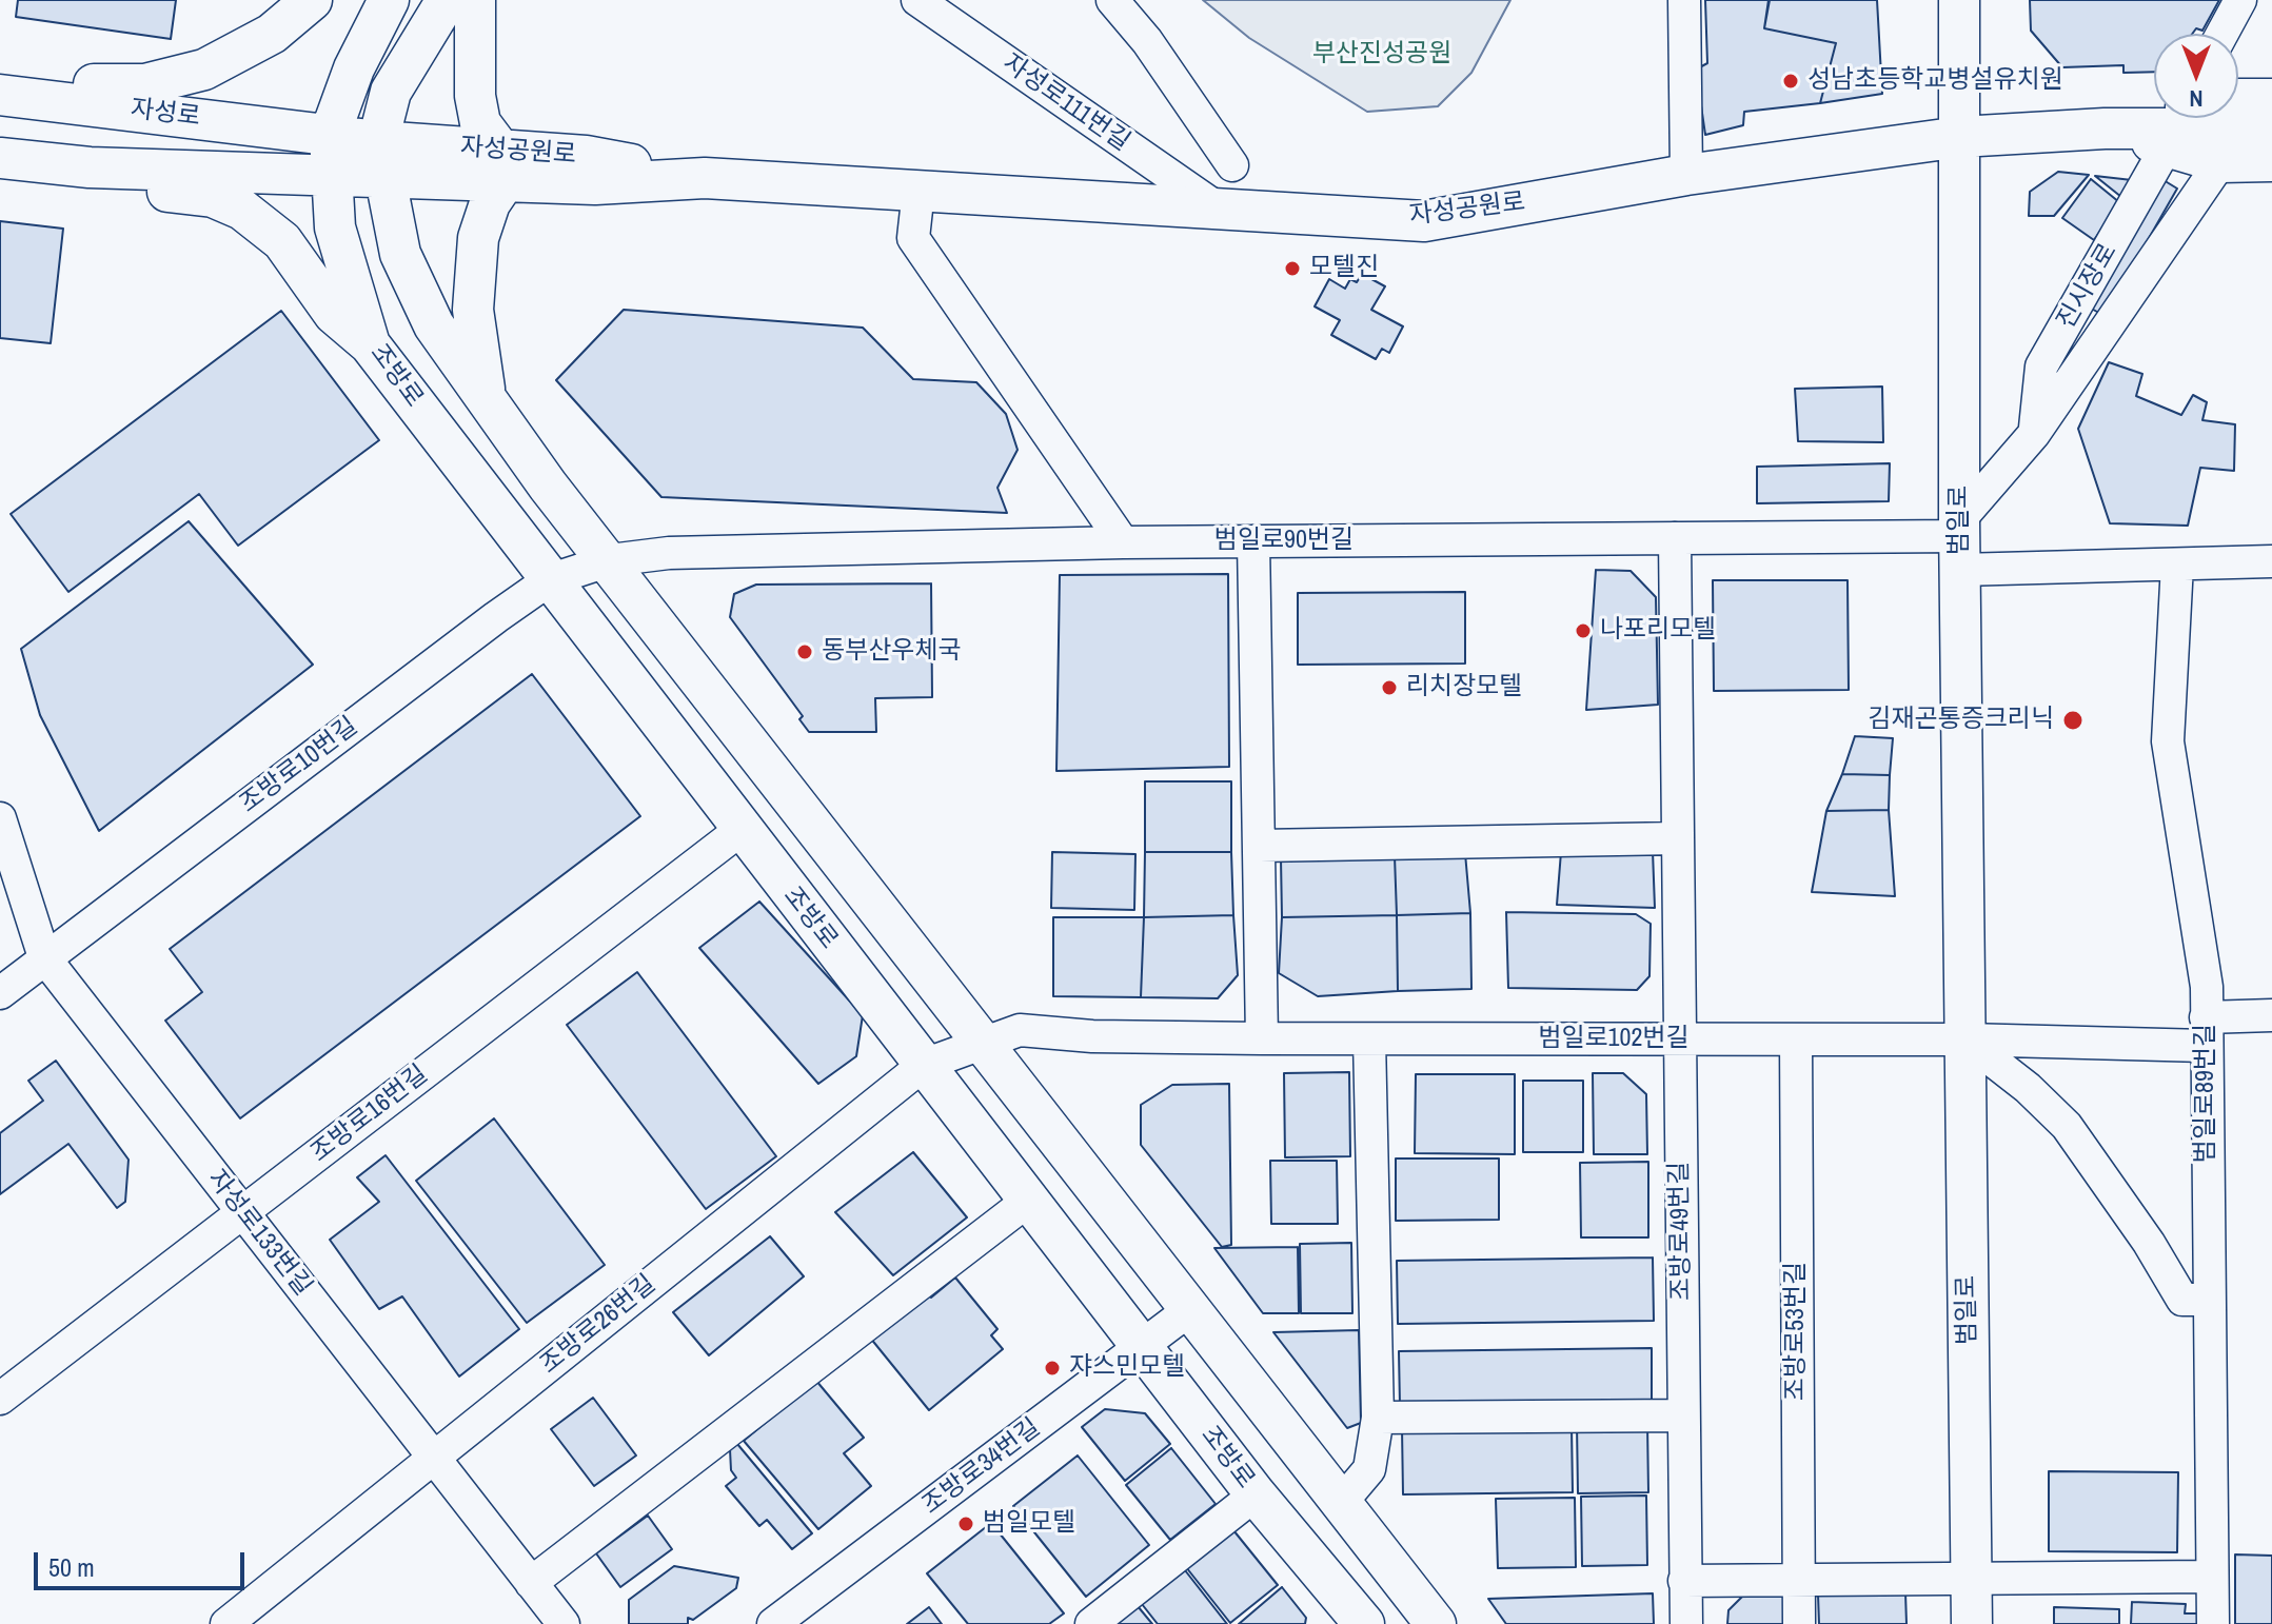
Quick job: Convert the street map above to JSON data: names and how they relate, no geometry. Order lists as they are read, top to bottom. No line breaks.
{"streets":{"main road":["자성로","자성공원로","조방로","범일로"],"street":["자성로111번길","진시장로","범일로90번길","조방로10번길","범일로102번길","범일로89번길","조방로16번길","조방로49번길","자성로133번길","조방로26번길","조방로53번길","조방로34번길"]},"crossings":[["자성로111번길","자성공원로"],["자성로","자성공원로"],["자성공원로","범일로"],["조방로","조방로10번길"],["조방로","조방로16번길"],["조방로","조방로26번길"],["조방로","조방로34번길"],["범일로","범일로90번길"],["범일로","범일로102번길"],["범일로90번길","조방로10번길"],["범일로90번길","조방로49번길"],["조방로10번길","자성로133번길"],["범일로102번길","범일로89번길"],["범일로102번길","조방로49번길"],["범일로102번길","조방로26번길"],["범일로102번길","조방로53번길"],["조방로16번길","자성로133번길"],["자성로133번길","조방로26번길"]],"parks":["부산진성공원"],"places":["성남초등학교병설유치원","모텔진","나포리모텔","동부산우체국","리치장모텔","김재곤통증크리닉","쟈스민모텔","범일모텔"],"scale_bar":"50 m","north":"bottom"}
